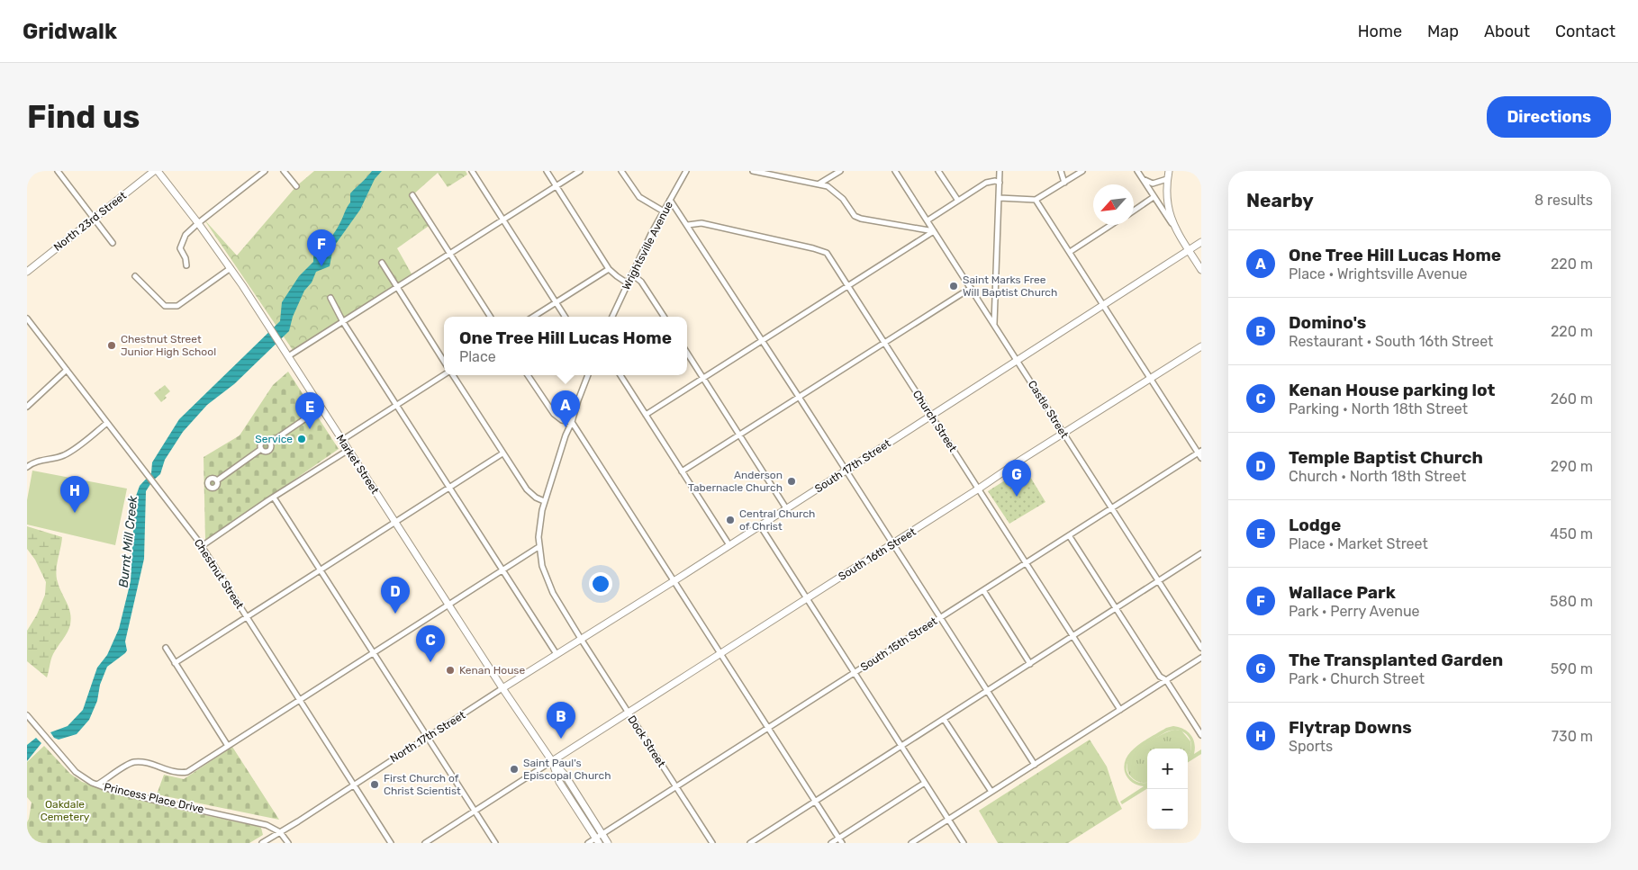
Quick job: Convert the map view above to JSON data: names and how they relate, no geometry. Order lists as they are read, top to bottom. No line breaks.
{"streets":{"main road":["North 23rd Street","Market Street","South 17th Street","South 16th Street"],"street":["Wrightsville Avenue","Castle Street","Church Street","Chestnut Street","South 15th Street","North 17th Street","Dock Street","Princess Place Drive"]},"crossings":[["Castle Street","South 17th Street"],["Castle Street","South 16th Street"],["Castle Street","South 15th Street"],["Church Street","South 17th Street"],["Church Street","South 16th Street"],["Church Street","South 15th Street"],["Market Street","South 17th Street"],["Market Street","South 16th Street"],["Market Street","South 15th Street"],["Market Street","North 17th Street"],["South 17th Street","North 17th Street"],["South 17th Street","Dock Street"],["South 16th Street","Dock Street"],["Chestnut Street","North 17th Street"],["South 15th Street","Dock Street"],["North 17th Street","Princess Place Drive"]],"water":["Burnt Mill Creek"],"parks":["Oakdale Cemetery"],"places":["Saint Marks Free Will Baptist Church","Chestnut Street Junior High School","Service","Anderson Tabernacle Church","Central Church of Christ","Kenan House","Saint Paul's Episcopal Church","First Church of Christ Scientist"],"north":"bottom left","page":{"header":"Gridwalk","nav":["Home","Map","About","Contact"],"buttons":"Directions","title":"Find us","heading":["Nearby","8 results"],"pins":["F","A","E","G","H","D","C","B"],"list":[{"mark":"A","name":"One Tree Hill Lucas Home","note":"Place · Wrightsville Avenue","value":"220 m"},{"mark":"B","name":"Domino's","note":"Restaurant · South 16th Street","value":"220 m"},{"mark":"C","name":"Kenan House parking lot","note":"Parking · North 18th Street","value":"260 m"},{"mark":"D","name":"Temple Baptist Church","note":"Church · North 18th Street","value":"290 m"},{"mark":"E","name":"Lodge","note":"Place · Market Street","value":"450 m"},{"mark":"F","name":"Wallace Park","note":"Park · Perry Avenue","value":"580 m"},{"mark":"G","name":"The Transplanted Garden","note":"Park · Church Street","value":"590 m"},{"mark":"H","name":"Flytrap Downs","note":"Sports","value":"730 m"}],"popup":["One Tree Hill Lucas Home","Place"],"map_buttons":["+","−"]}}
